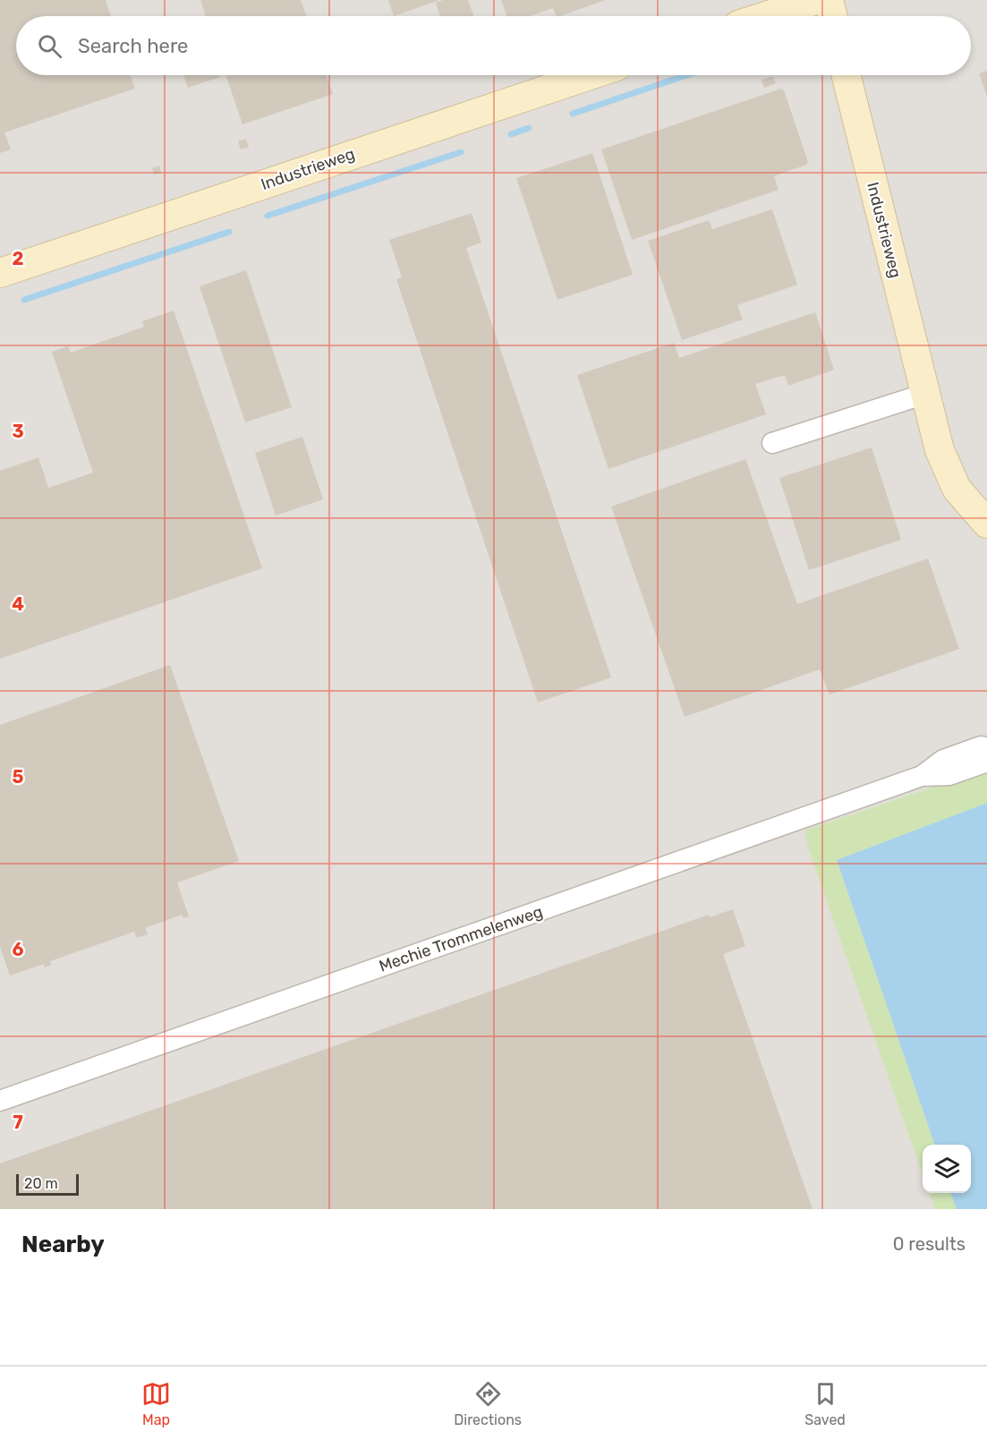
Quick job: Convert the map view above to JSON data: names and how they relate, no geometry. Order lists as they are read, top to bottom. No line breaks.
{"streets":{"street":["Industrieweg","Mechie Trommelenweg"]},"scale_bar":"20 m","page":{"search":"Search here","scale":"20 m","heading":["Nearby","0 results"],"nav":["Map","Directions","Saved"]},"grid":{"rows":["2","3","4","5","6","7"]}}
